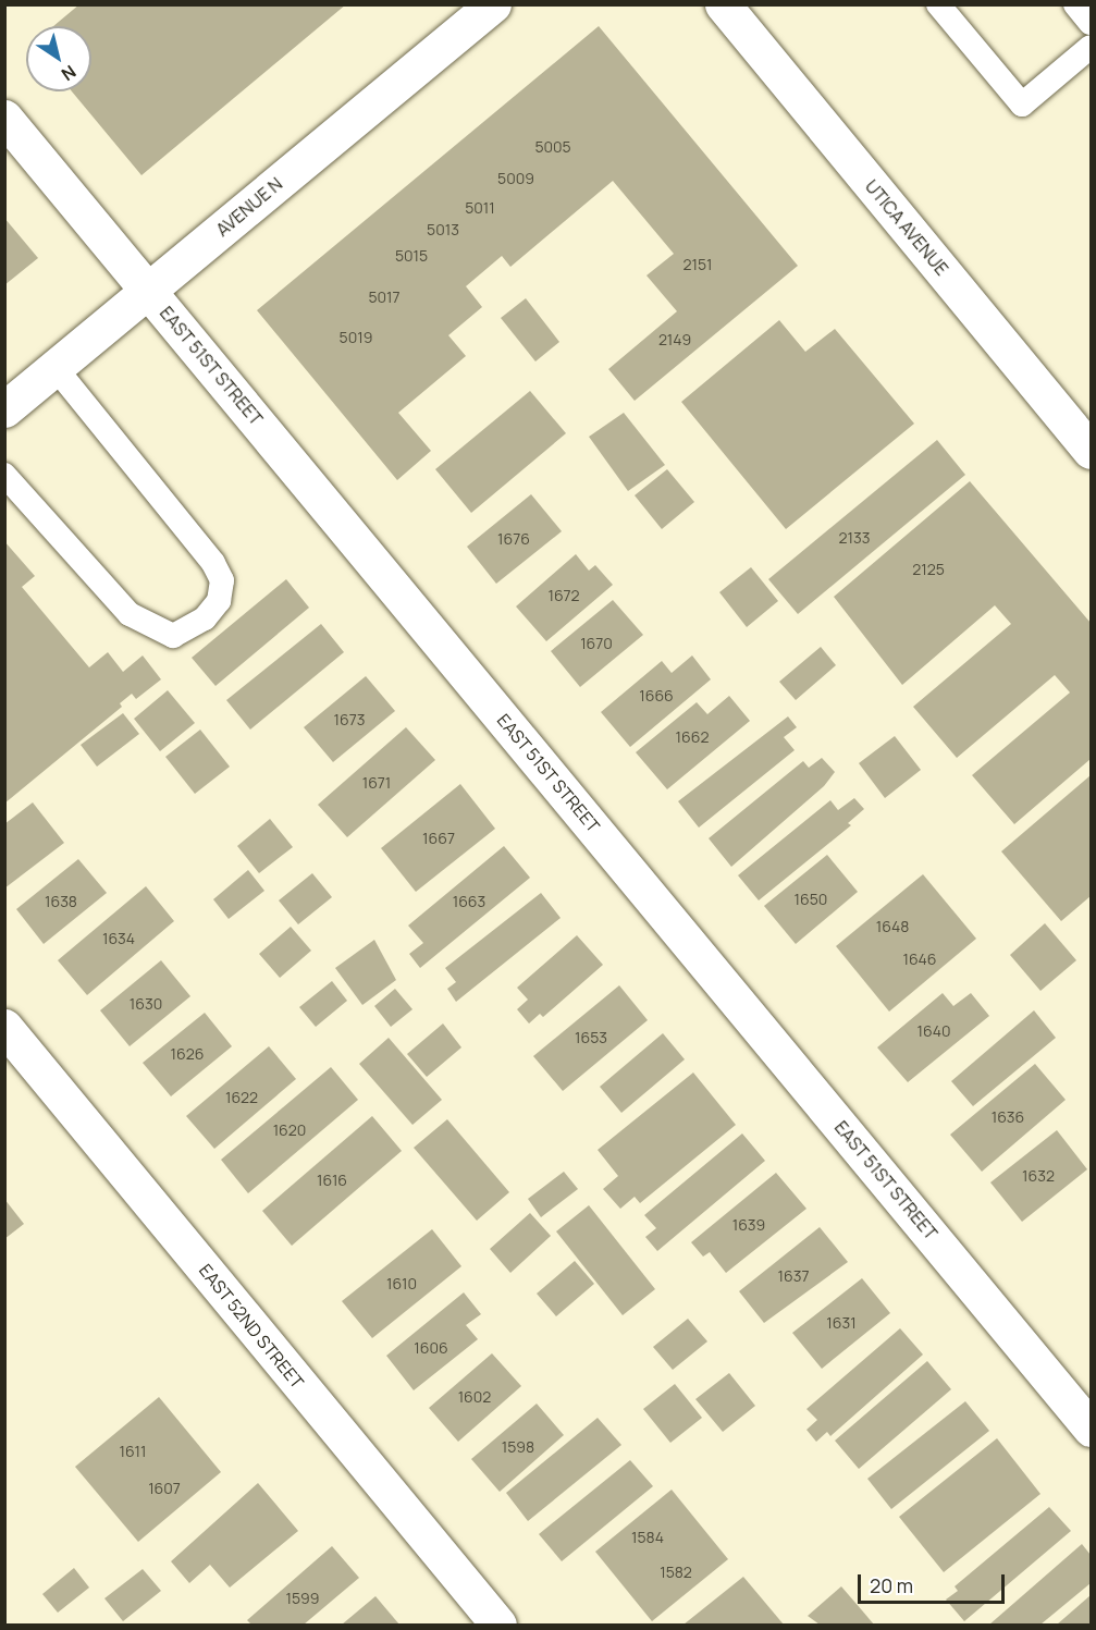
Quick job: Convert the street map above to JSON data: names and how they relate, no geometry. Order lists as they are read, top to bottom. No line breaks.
{"streets":{"street":["AVENUE N","UTICA AVENUE","EAST 51ST STREET","EAST 52ND STREET"]},"crossings":[["AVENUE N","EAST 51ST STREET"]],"house_numbers":["5005","5009","5011","5013","5015","2151","5017","5019","2149","2133","1676","2125","1672","1670","1666","1673","1662","1671","1667","1650","1638","1663","1648","1634","1646","1630","1640","1653","1626","1622","1636","1620","1632","1616","1639","1637","1610","1631","1606","1602","1598","1611","1607","1584","1582","1599"],"scale_bar":"20 m","north":"bottom right"}
